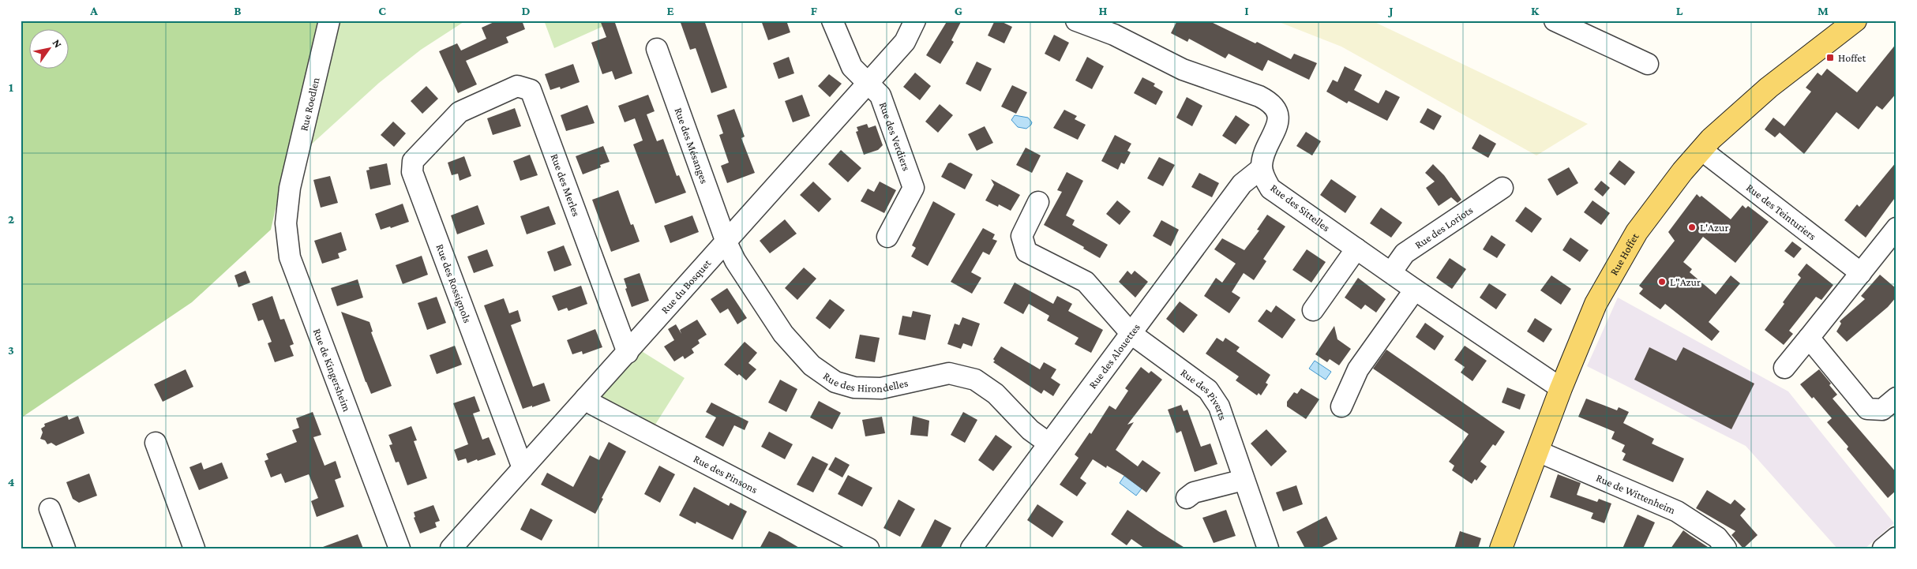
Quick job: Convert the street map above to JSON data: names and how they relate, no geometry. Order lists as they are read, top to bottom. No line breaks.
{"streets":{"main road":["Rue Hoffet"],"street":["Rue Roedlen","Rue des Verdiers","Rue des Mésanges","Rue des Merles","Rue des Sittelles","Rue des Teinturiers","Rue des Loriots","Rue des Rossignols","Rue du Bosquet","Rue des Alouettes","Rue de Kingersheim","Rue des Hirondelles","Rue des Piverts","Rue des Pinsons","Rue de Wittenheim"]},"crossings":[["Rue Roedlen","Rue de Kingersheim"],["Rue des Verdiers","Rue du Bosquet"],["Rue des Mésanges","Rue du Bosquet"],["Rue des Mésanges","Rue des Hirondelles"],["Rue des Merles","Rue des Rossignols"],["Rue des Merles","Rue du Bosquet"],["Rue des Sittelles","Rue des Loriots"],["Rue des Sittelles","Rue Hoffet"],["Rue des Sittelles","Rue des Alouettes"],["Rue des Teinturiers","Rue Hoffet"],["Rue Hoffet","Rue de Wittenheim"],["Rue des Rossignols","Rue du Bosquet"],["Rue du Bosquet","Rue des Hirondelles"],["Rue du Bosquet","Rue des Pinsons"],["Rue des Alouettes","Rue des Hirondelles"],["Rue des Alouettes","Rue des Piverts"]],"places":{"transit":["Hoffet"],"other":["L'Azur","L\"Azur"]},"north":"top right","grid":{"columns":["A","B","C","D","E","F","G","H","I","J","K","L","M"],"rows":["1","2","3","4"]}}
